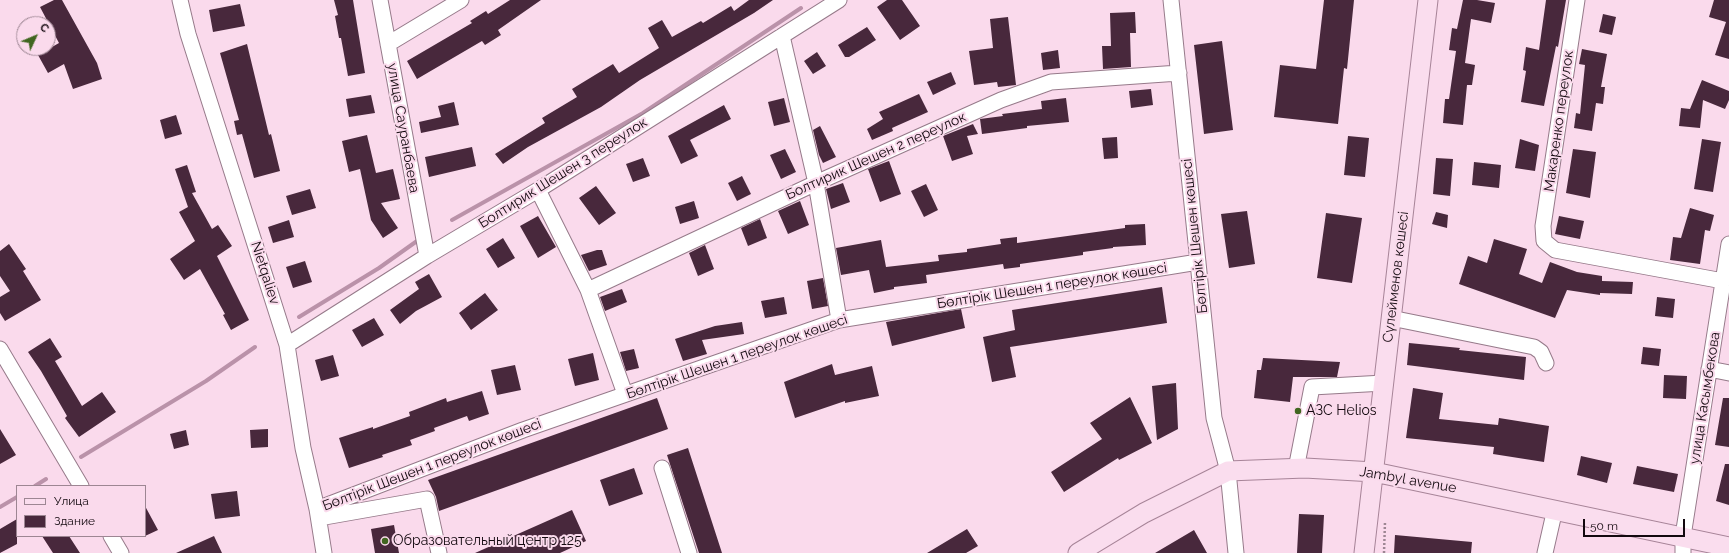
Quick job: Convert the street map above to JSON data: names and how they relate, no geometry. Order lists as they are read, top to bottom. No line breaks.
{"streets":{"main road":["Сүлейменов көшесі","Jambyl avenue"],"street":["Макаренко переулок","улица Сауранбаева","Болтирик Шешен 2 переулок","Болтирик Шешен 3 переулок","Бөлтірік Шешен көшесі","Nietqaliev","Бөлтірік Шешен 1 переулок көшесі","улица Касымбекова"]},"crossings":[["Макаренко переулок","улица Касымбекова"],["улица Сауранбаева","Болтирик Шешен 3 переулок"],["Болтирик Шешен 2 переулок","Бөлтірік Шешен көшесі"],["Болтирик Шешен 3 переулок","Nietqaliev"],["Бөлтірік Шешен көшесі","Бөлтірік Шешен 1 переулок көшесі"],["Бөлтірік Шешен көшесі","Jambyl avenue"],["Nietqaliev","Бөлтірік Шешен 1 переулок көшесі"],["Сүлейменов көшесі","Jambyl avenue"],["улица Касымбекова","Jambyl avenue"]],"places":["АЗС Helios","Образовательный центр 125"],"legend":["Улица","Здание"],"scale_bar":"50 m","north":"top right"}
